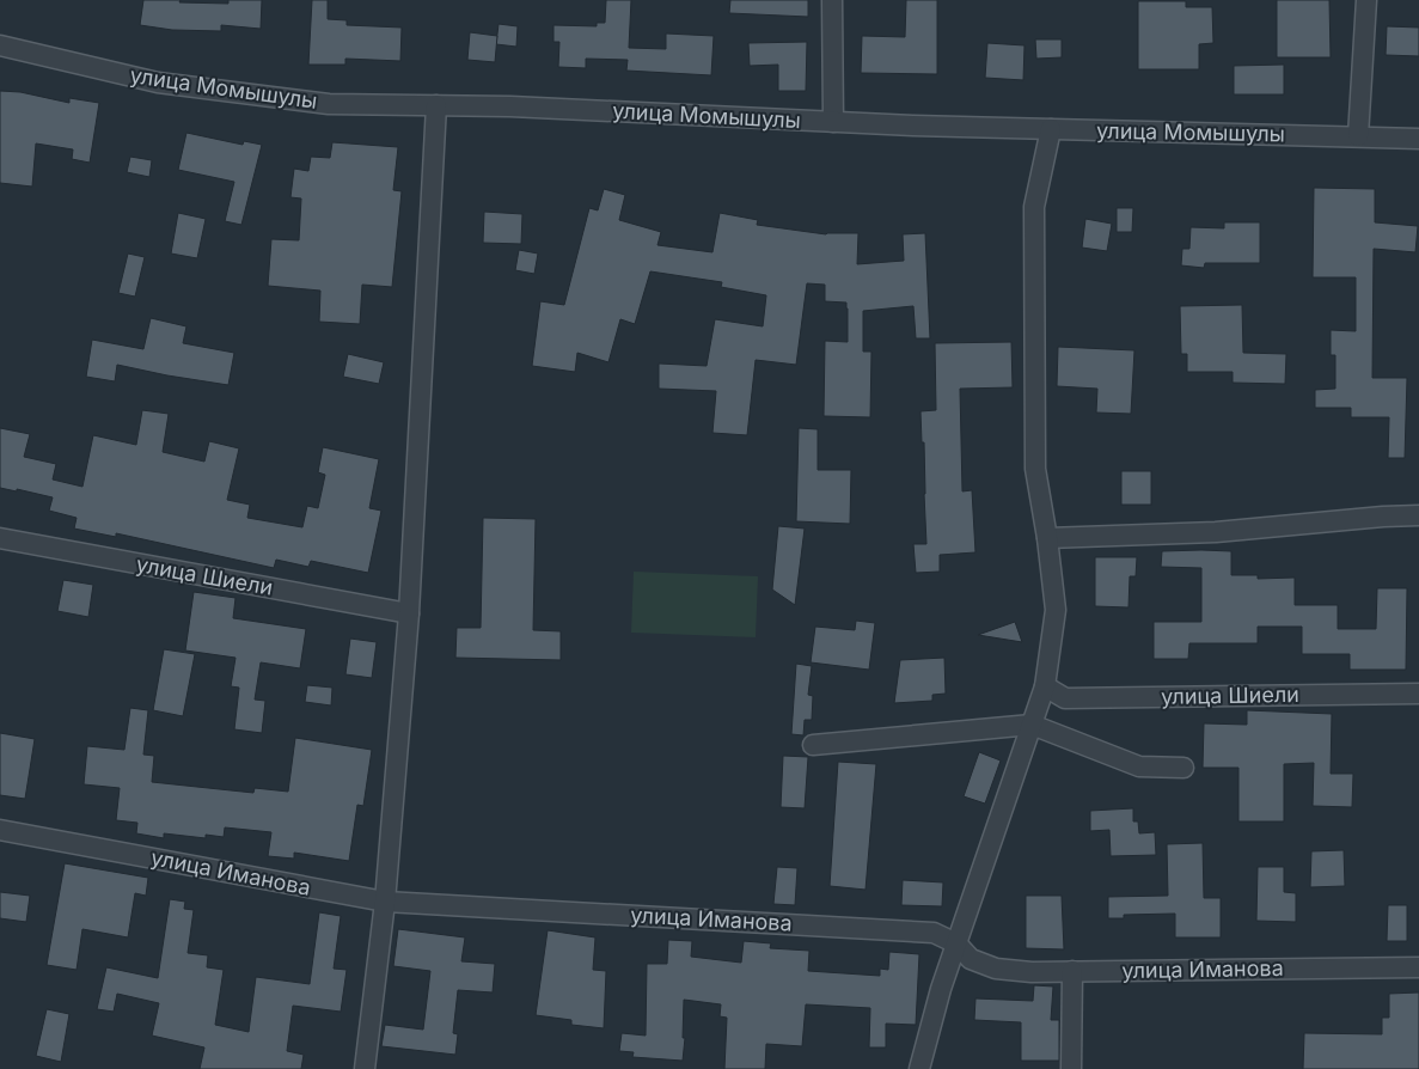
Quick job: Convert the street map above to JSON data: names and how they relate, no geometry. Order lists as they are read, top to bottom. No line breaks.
{"streets":{"street":["улица Момышулы","улица Шиели","улица Иманова"]}}
